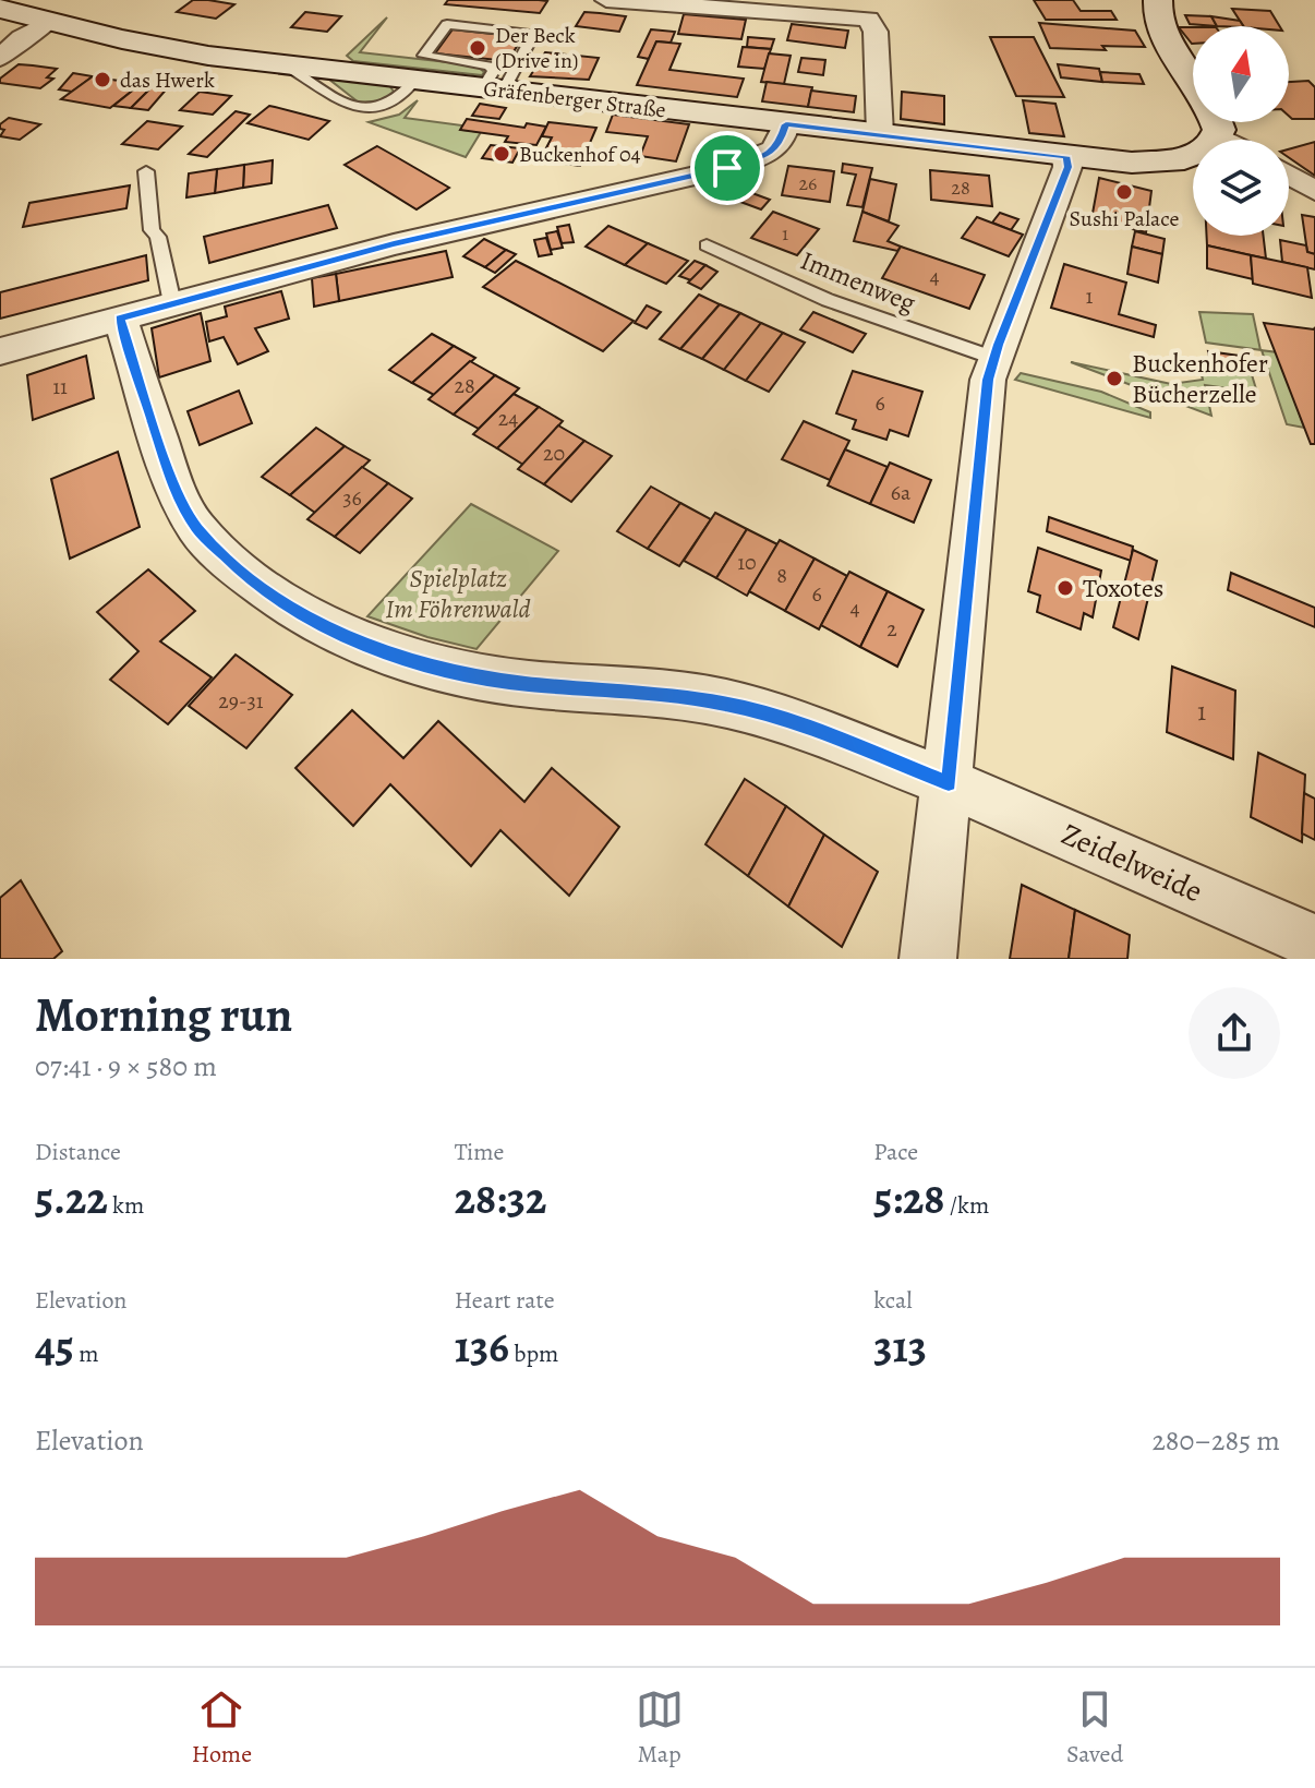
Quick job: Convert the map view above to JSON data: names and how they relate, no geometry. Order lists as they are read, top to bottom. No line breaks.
{"streets":{"main road":["Gräfenberger Straße"],"street":["Zeidelweide"],"lane":["Immenweg"]},"parks":["Spielplatz Im Föhrenwald"],"places":["Der Beck (Drive in)","das Hwerk","Buckenhof 04","Sushi Palace","Buckenhofer Bücherzelle","Toxotes"],"house_numbers":["26","28","1","4","1","28","11","6","24","20","6a","36","10","8","6","4","2","29-31","1"],"north":"top","page":{"heading":["Morning run","07:41 · 9 × 580 m"],"stats":[["Distance","5.22 km"],["Time","28:32"],["Pace","5:28 /km"],["Elevation","45 m"],["Heart rate","136 bpm"],["kcal","313"]],"chart":["Elevation","280–285 m"],"tabs":["Home","Map","Saved"]}}
